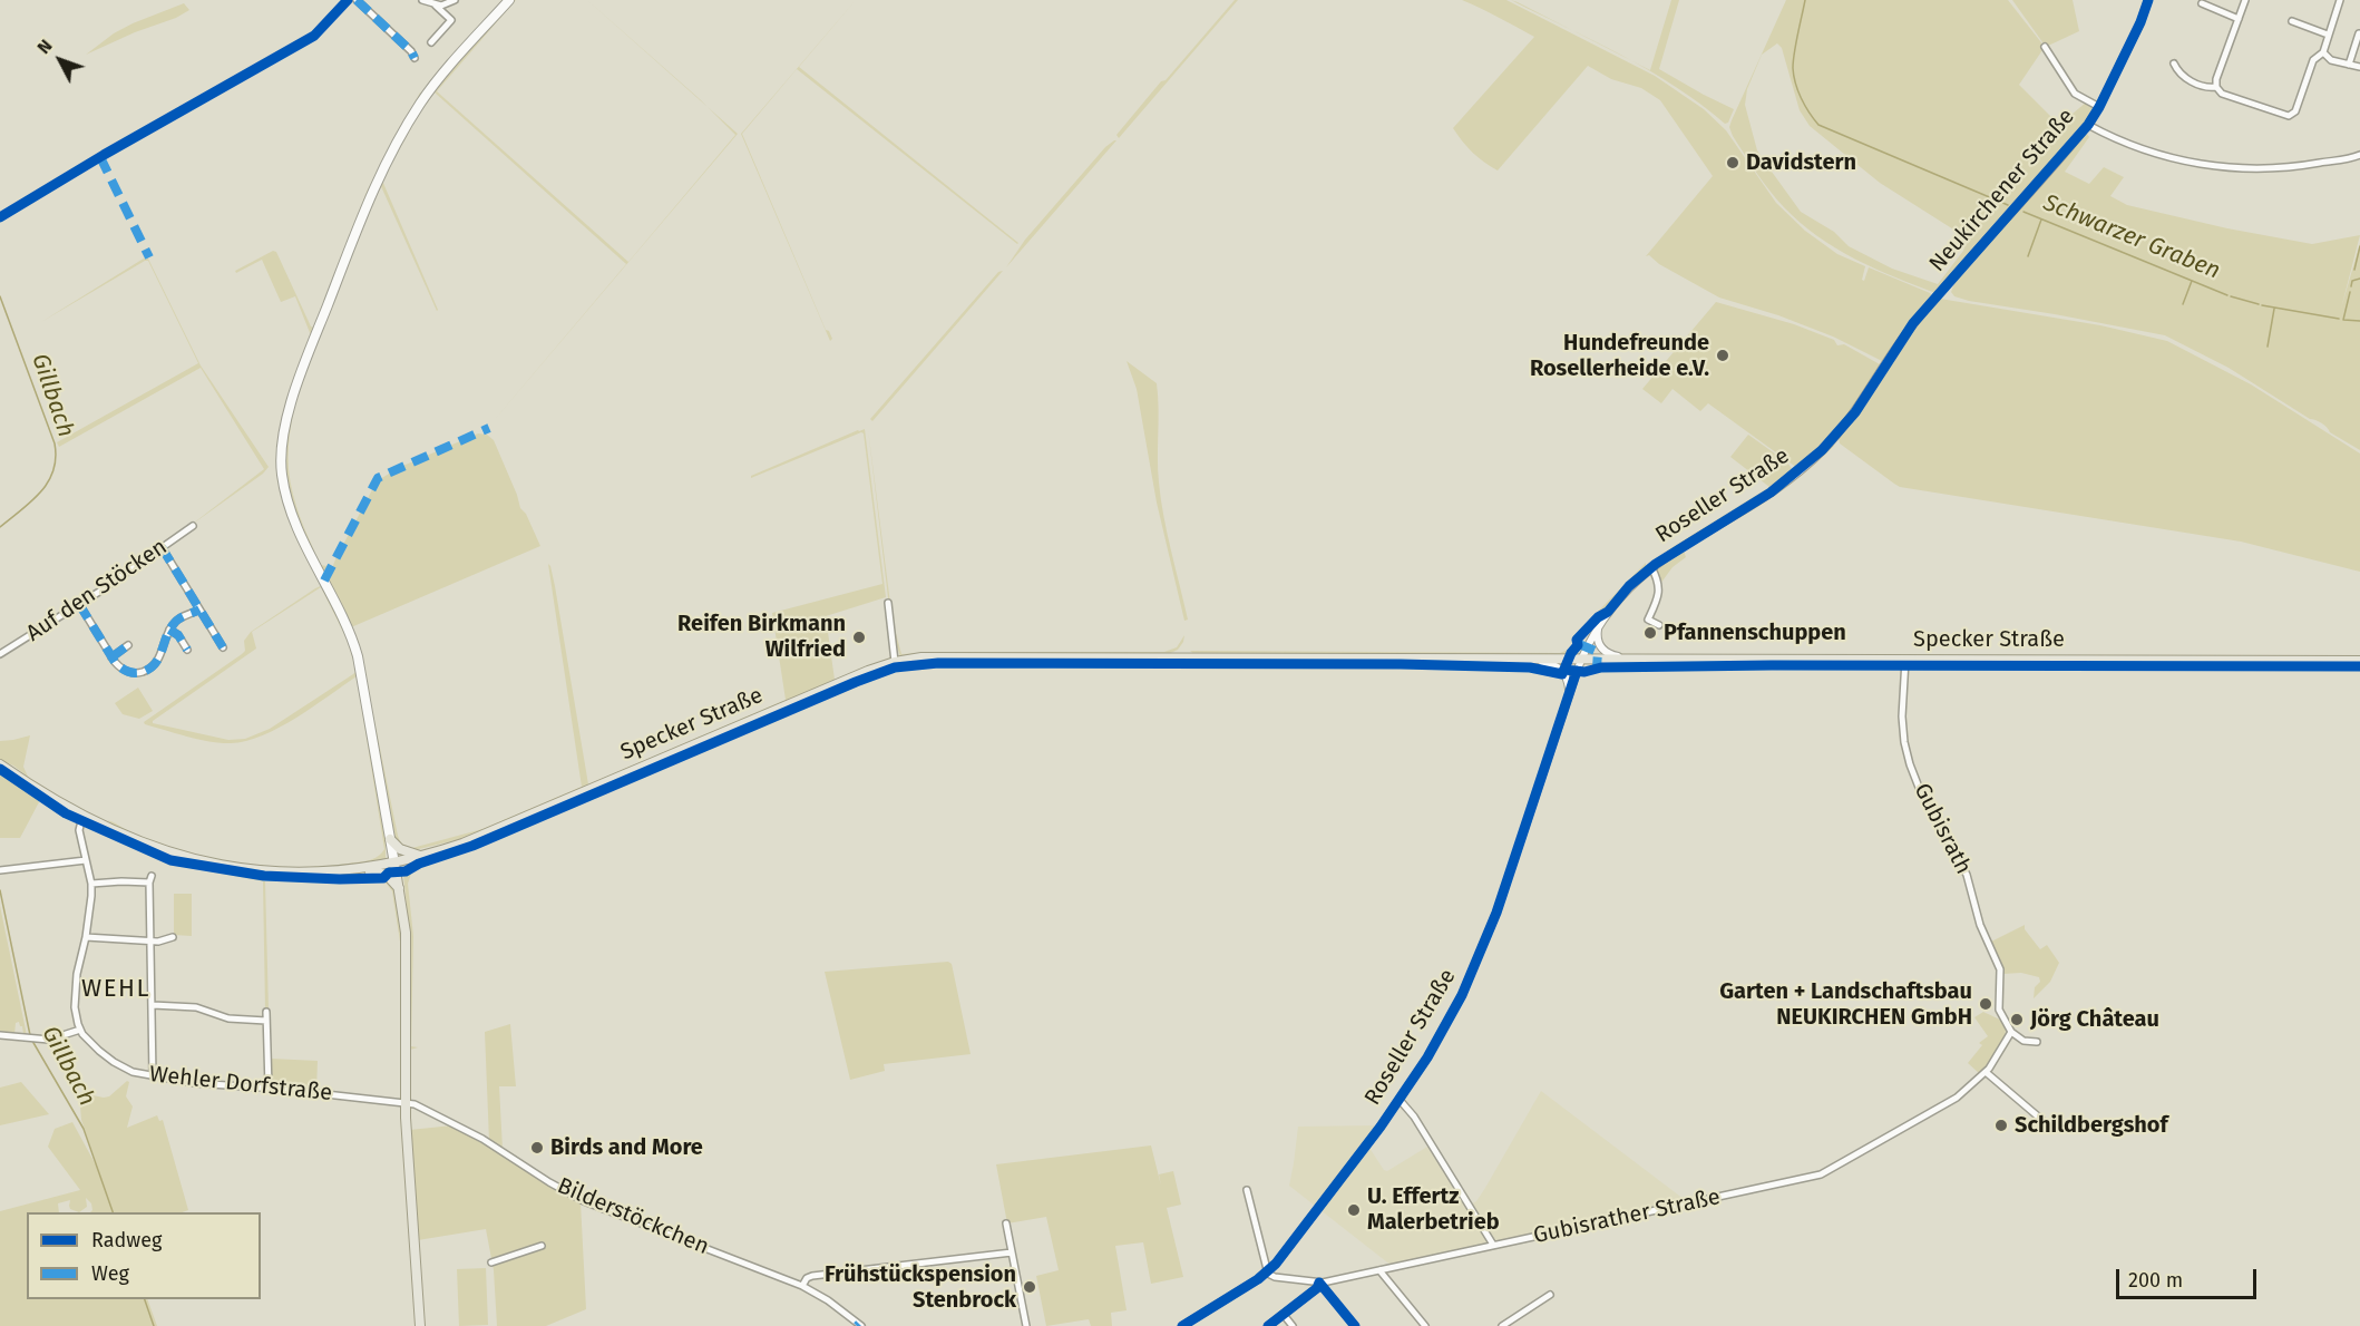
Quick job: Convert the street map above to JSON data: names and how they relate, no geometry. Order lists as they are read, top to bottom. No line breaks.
{"streets":{"main road":["Specker Straße"],"street":["Neukirchener Straße","Roseller Straße","Auf den Stöcken","Gubisrath","Wehler Dorfstraße","Bilderstöckchen","Gubisrather Straße"]},"crossings":[["Neukirchener Straße","Roseller Straße"],["Roseller Straße","Specker Straße"],["Roseller Straße","Gubisrather Straße"],["Specker Straße","Gubisrath"],["Wehler Dorfstraße","Bilderstöckchen"]],"districts":["WEHL"],"water":["Schwarzer Graben","Gillbach"],"places":["Davidstern","Hundefreunde Rosellerheide e.V.","Pfannenschuppen","Reifen Birkmann Wilfried","Garten + Landschaftsbau NEUKIRCHEN GmbH","Jörg Château","Schildbergshof","Birds and More","U. Effertz Malerbetrieb","Frühstückspension Stenbrock"],"legend":["Radweg","Weg"],"scale_bar":"200 m","north":"top left"}
